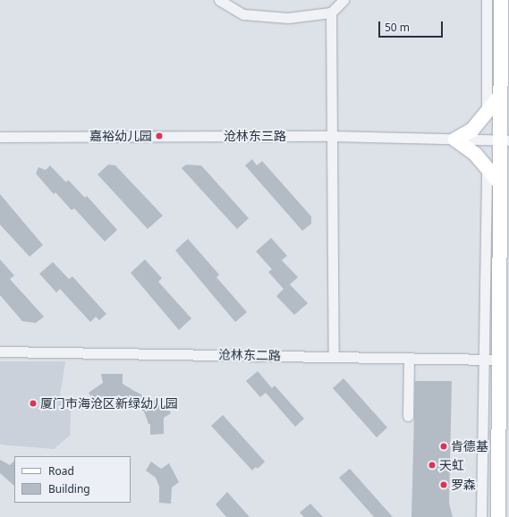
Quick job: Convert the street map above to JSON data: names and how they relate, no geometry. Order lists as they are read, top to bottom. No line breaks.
{"streets":{"street":["沧林东三路","沧林东二路"]},"places":["嘉裕幼儿园","厦门市海沧区新绿幼儿园","肯德基","天虹","罗森"],"legend":["Road","Building"],"scale_bar":"50 m"}
